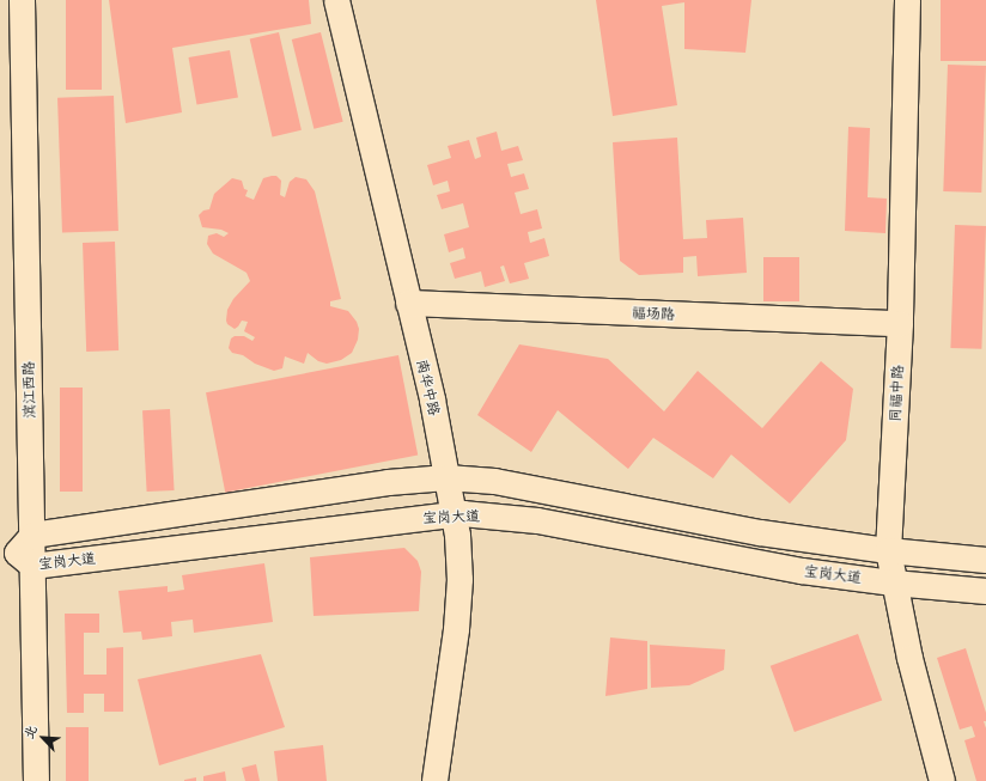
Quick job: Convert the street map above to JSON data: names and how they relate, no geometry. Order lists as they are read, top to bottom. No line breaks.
{"streets":{"main road":["福场路","南华中路","滨江西路","同福中路","宝岗大道"]},"crossings":[["福场路","南华中路"],["福场路","同福中路"],["南华中路","宝岗大道"],["滨江西路","宝岗大道"],["同福中路","宝岗大道"]],"north":"top left"}
